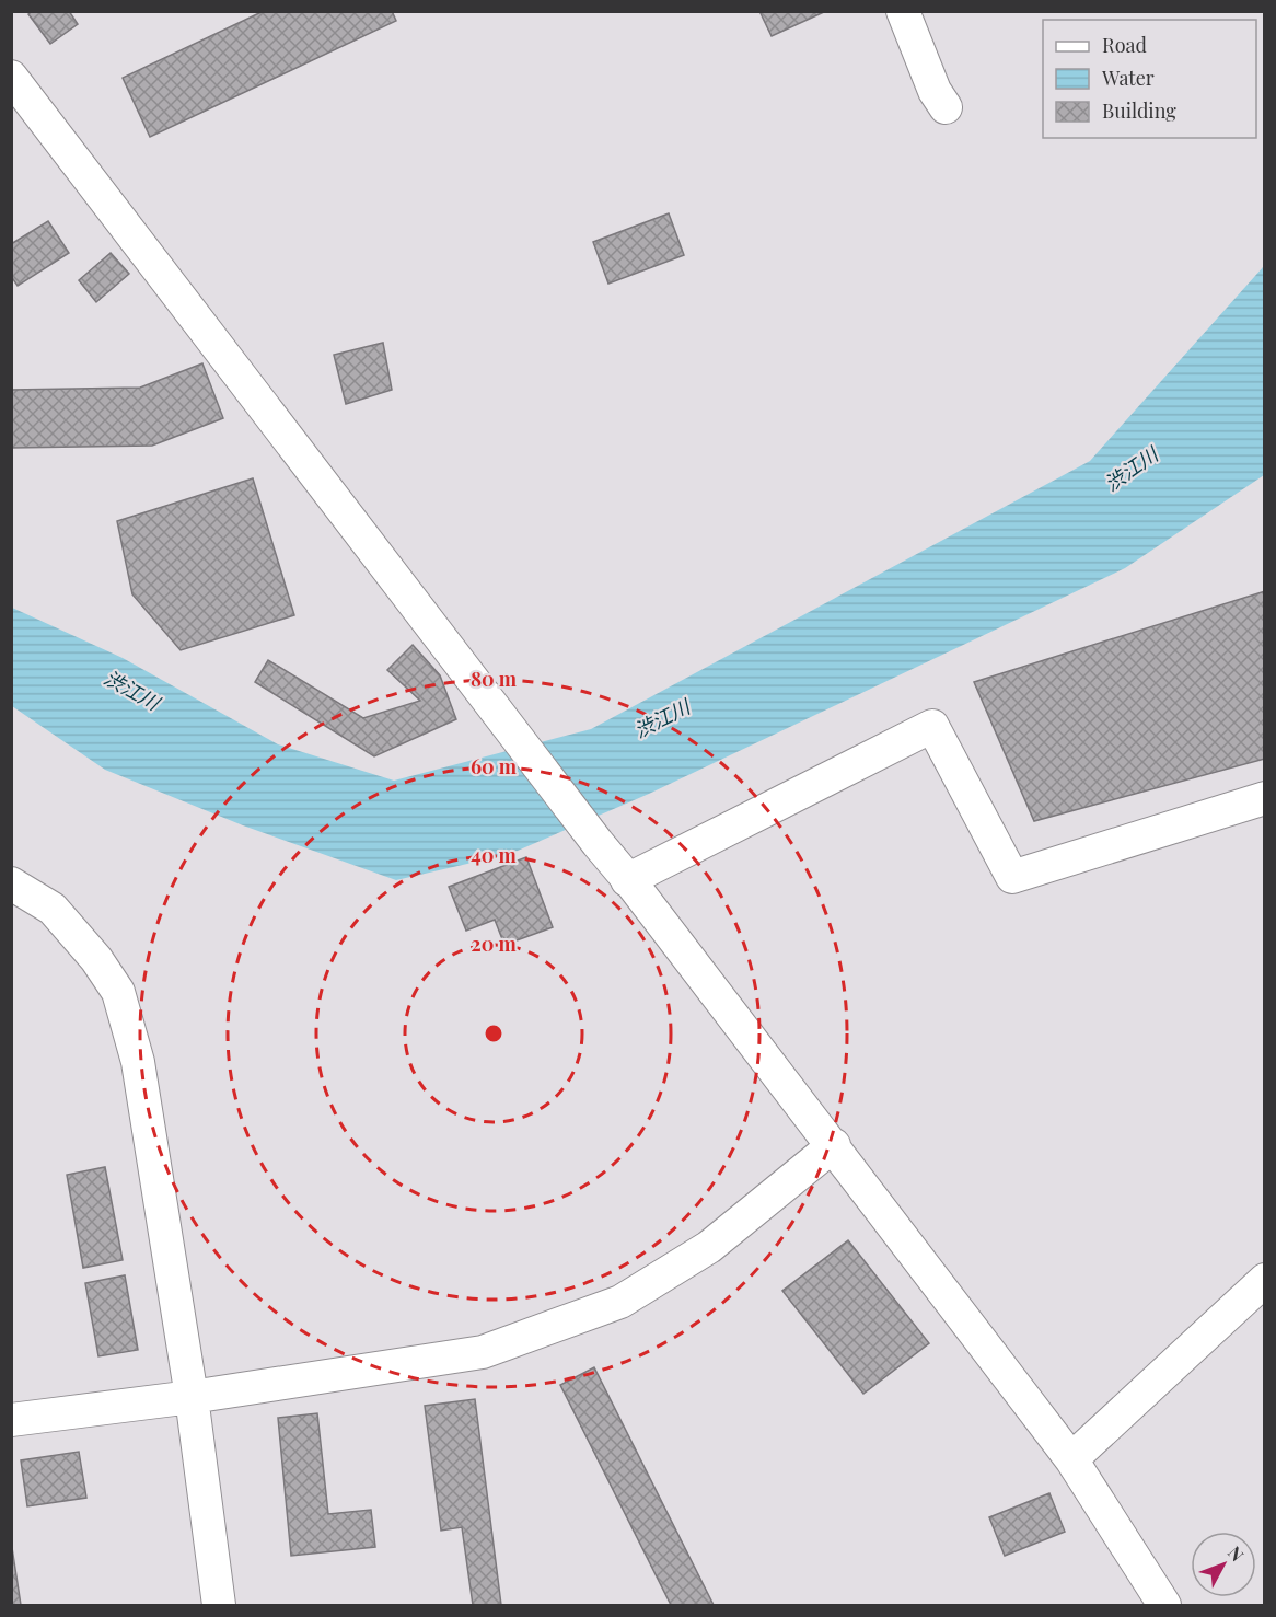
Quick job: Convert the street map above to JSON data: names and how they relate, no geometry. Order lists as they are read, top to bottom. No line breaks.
{"water":["渋江川"],"legend":["Road","Water","Building"],"north":"top right","rings":["80 m","60 m","40 m","20 m"]}
